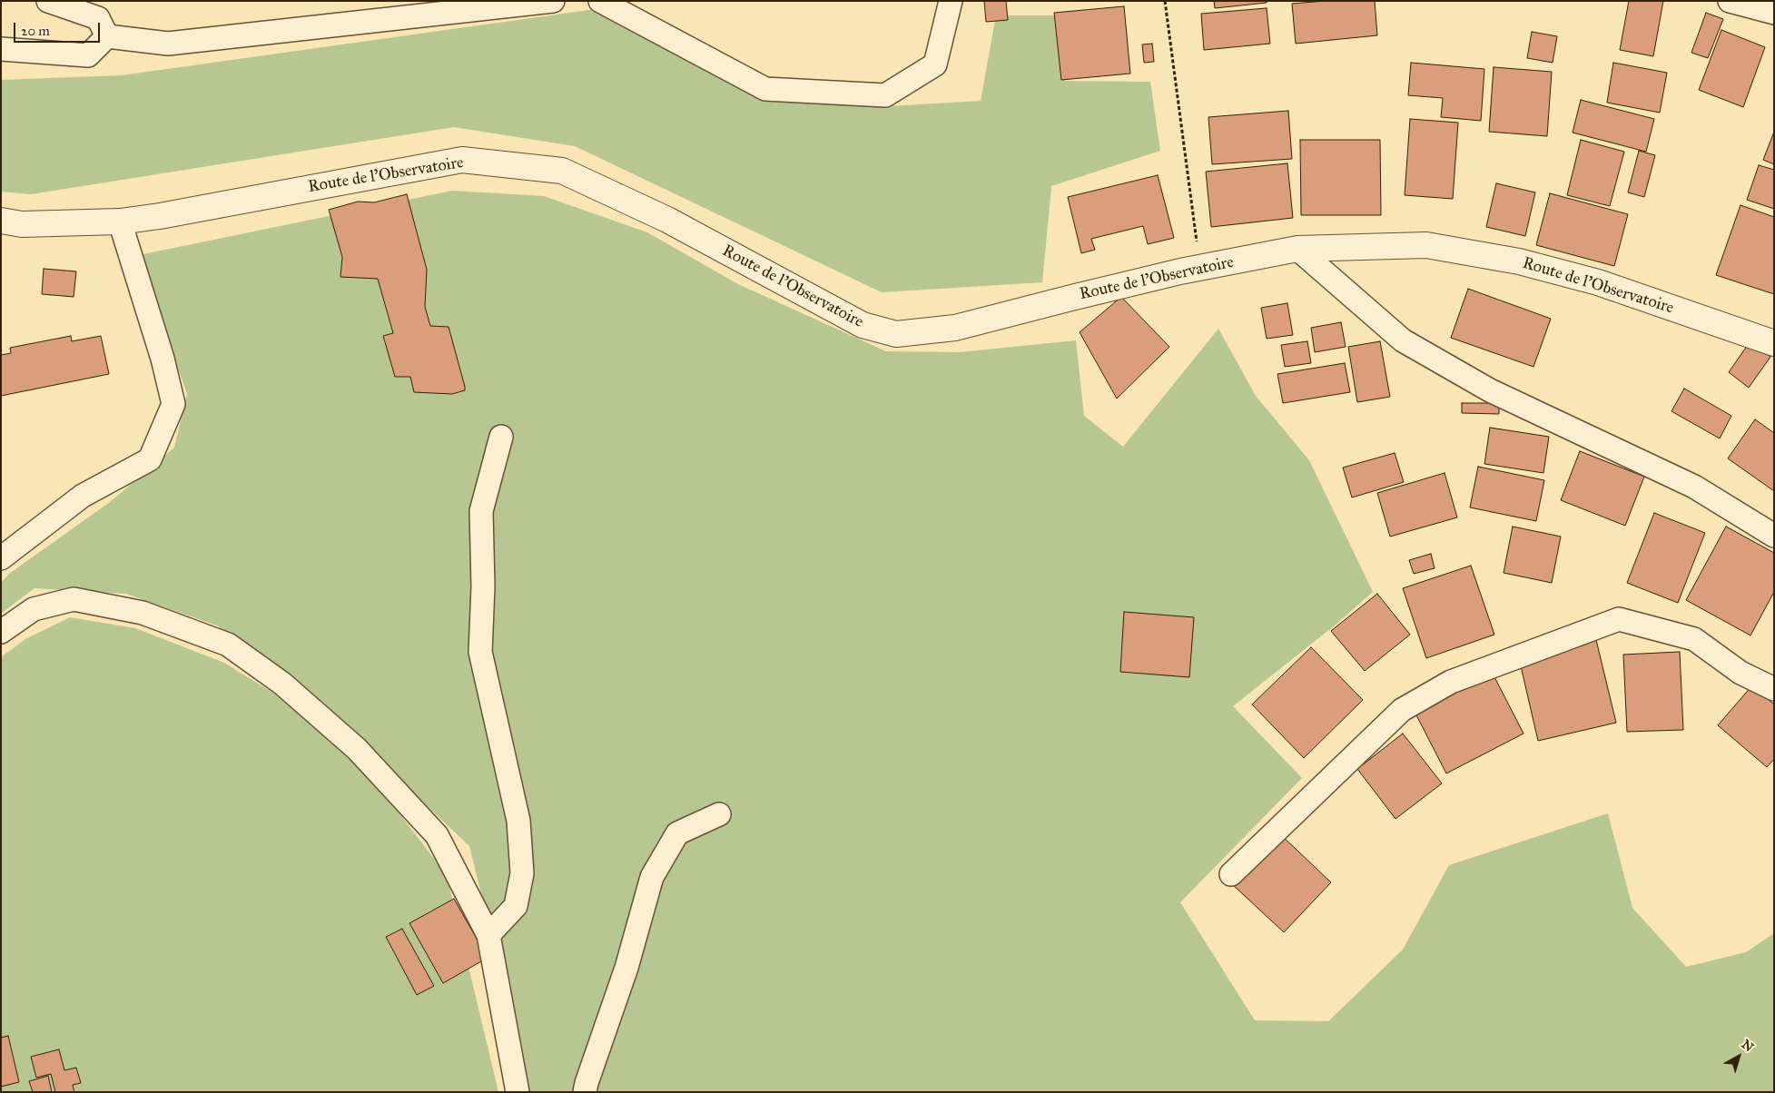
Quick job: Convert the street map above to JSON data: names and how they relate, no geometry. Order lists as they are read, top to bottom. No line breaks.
{"streets":{"street":["Route de l'Observatoire"]},"scale_bar":"20 m","north":"top right"}
